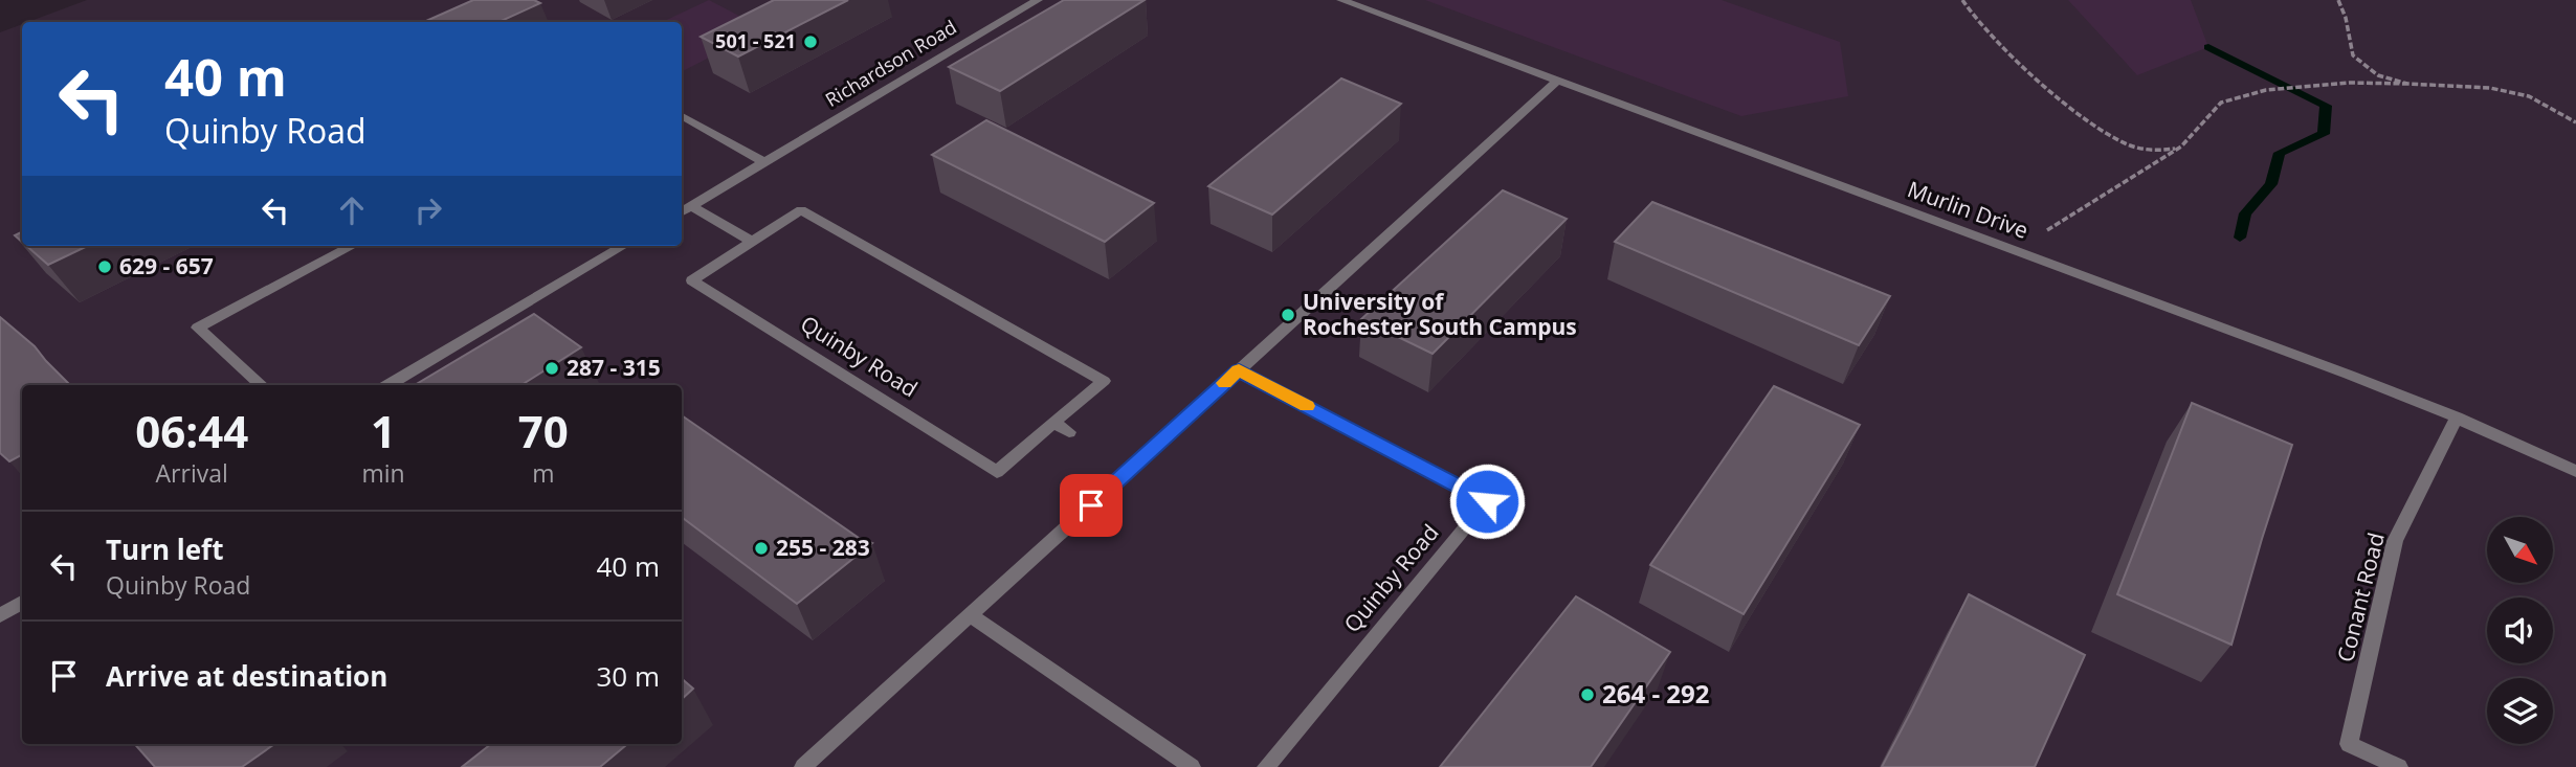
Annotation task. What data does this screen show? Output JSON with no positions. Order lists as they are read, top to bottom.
{
  "streets": {
    "street": [
      "Richardson Road",
      "Murlin Drive",
      "Quinby Road",
      "Conant Road"
    ]
  },
  "crossings": [
    ["Murlin Drive", "Conant Road"]
  ],
  "places": [
    "501 - 521",
    "629 - 657",
    "University of Rochester South Campus",
    "287 - 315",
    "255 - 283",
    "264 - 292"
  ],
  "north": "bottom right",
  "page": {
    "turn": ["40 m", "Quinby Road"],
    "eta": [
      "06:44",
      "Arrival",
      "1",
      "min",
      "70",
      "m"
    ],
    "list": [
      {
        "name": "Turn left",
        "note": "Quinby Road",
        "value": "40 m"
      },
      {
        "name": "Arrive at destination",
        "value": "30 m"
      }
    ]
  }
}
